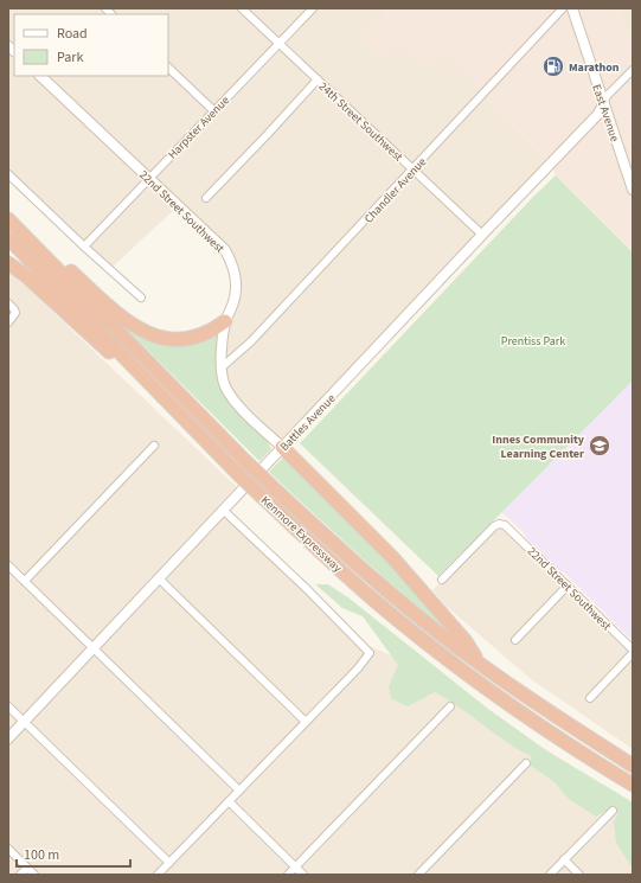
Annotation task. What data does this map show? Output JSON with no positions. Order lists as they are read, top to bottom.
{
  "streets": {
    "highway": ["Kenmore Expressway"],
    "street": [
      "East Avenue",
      "24th Street Southwest",
      "Harpster Avenue",
      "Chandler Avenue",
      "22nd Street Southwest",
      "Battles Avenue"
    ]
  },
  "crossings": [
    ["East Avenue", "Battles Avenue"],
    ["24th Street Southwest", "Harpster Avenue"],
    ["24th Street Southwest", "Chandler Avenue"],
    ["24th Street Southwest", "Battles Avenue"],
    ["Harpster Avenue", "22nd Street Southwest"],
    ["Chandler Avenue", "22nd Street Southwest"],
    ["22nd Street Southwest", "Battles Avenue"]
  ],
  "parks": ["Prentiss Park"],
  "places": {
    "fuel station": ["Marathon"],
    "school or university": ["Innes Community Learning Center"]
  },
  "legend": ["Road", "Park"],
  "scale_bar": "100 m"
}
